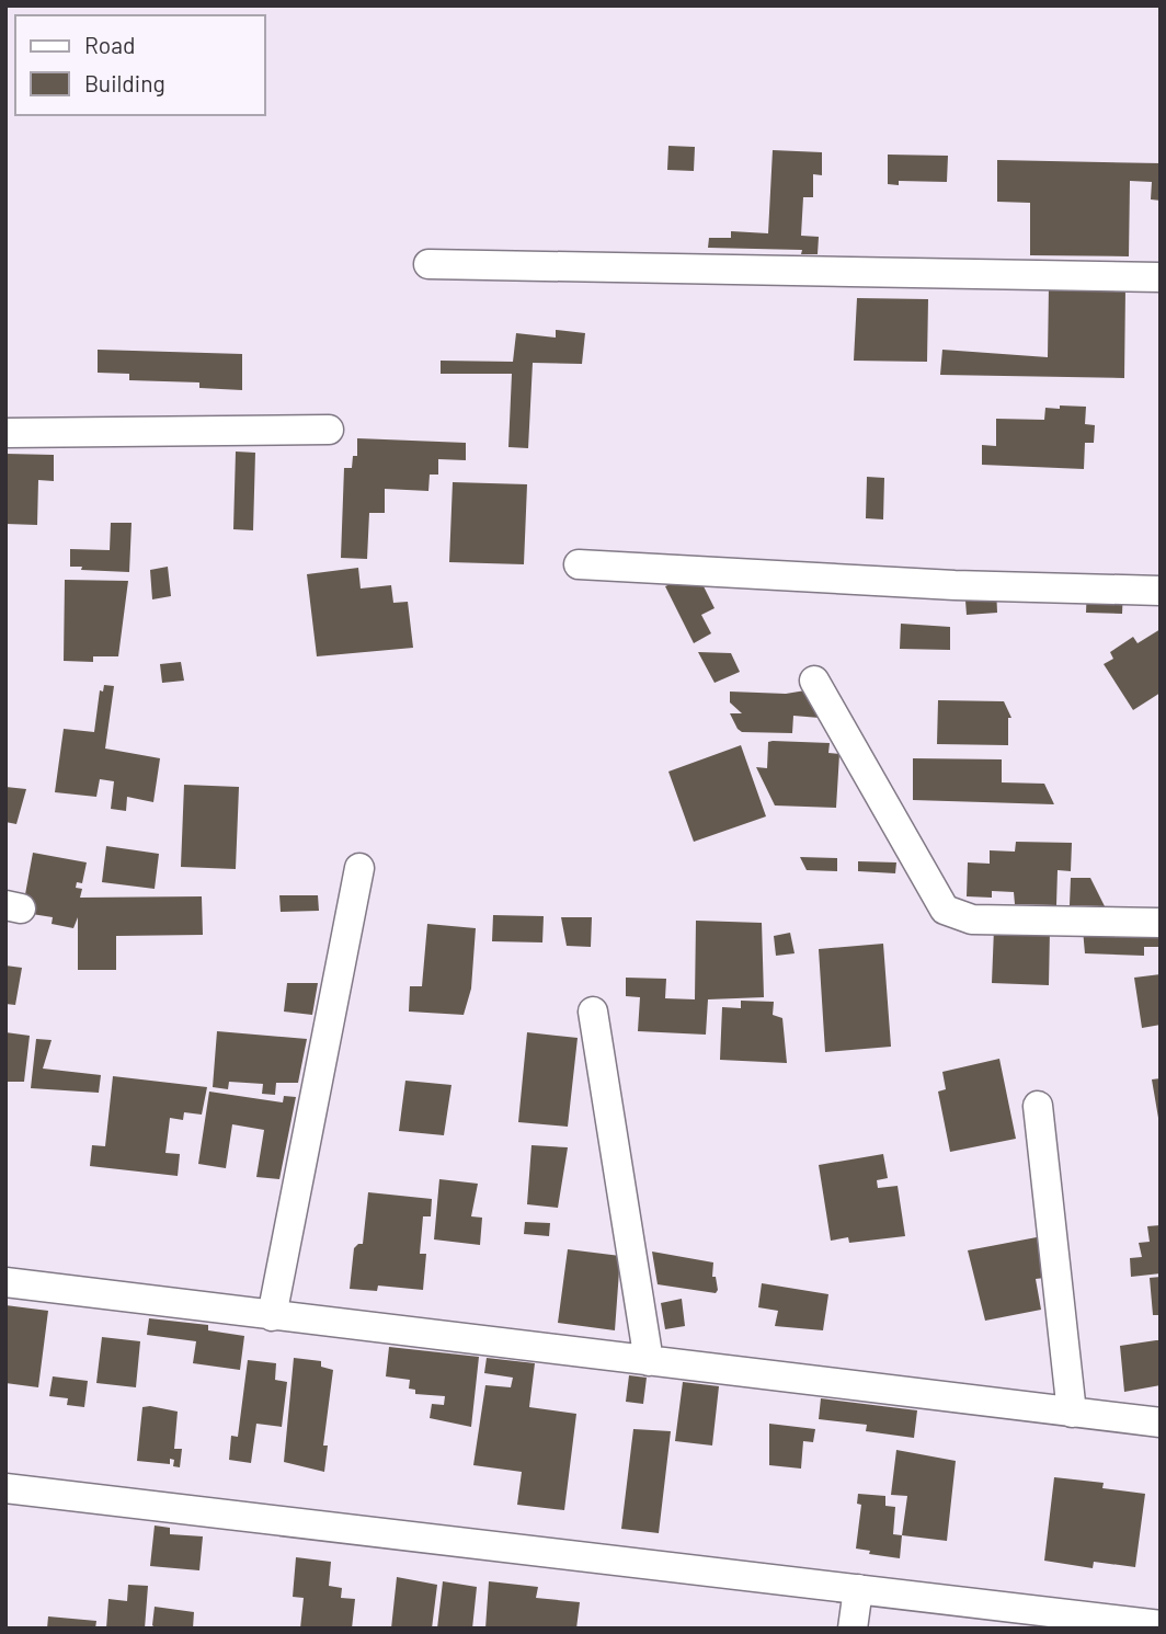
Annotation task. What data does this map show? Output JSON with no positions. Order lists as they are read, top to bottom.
{
  "legend": ["Road", "Building"]
}
